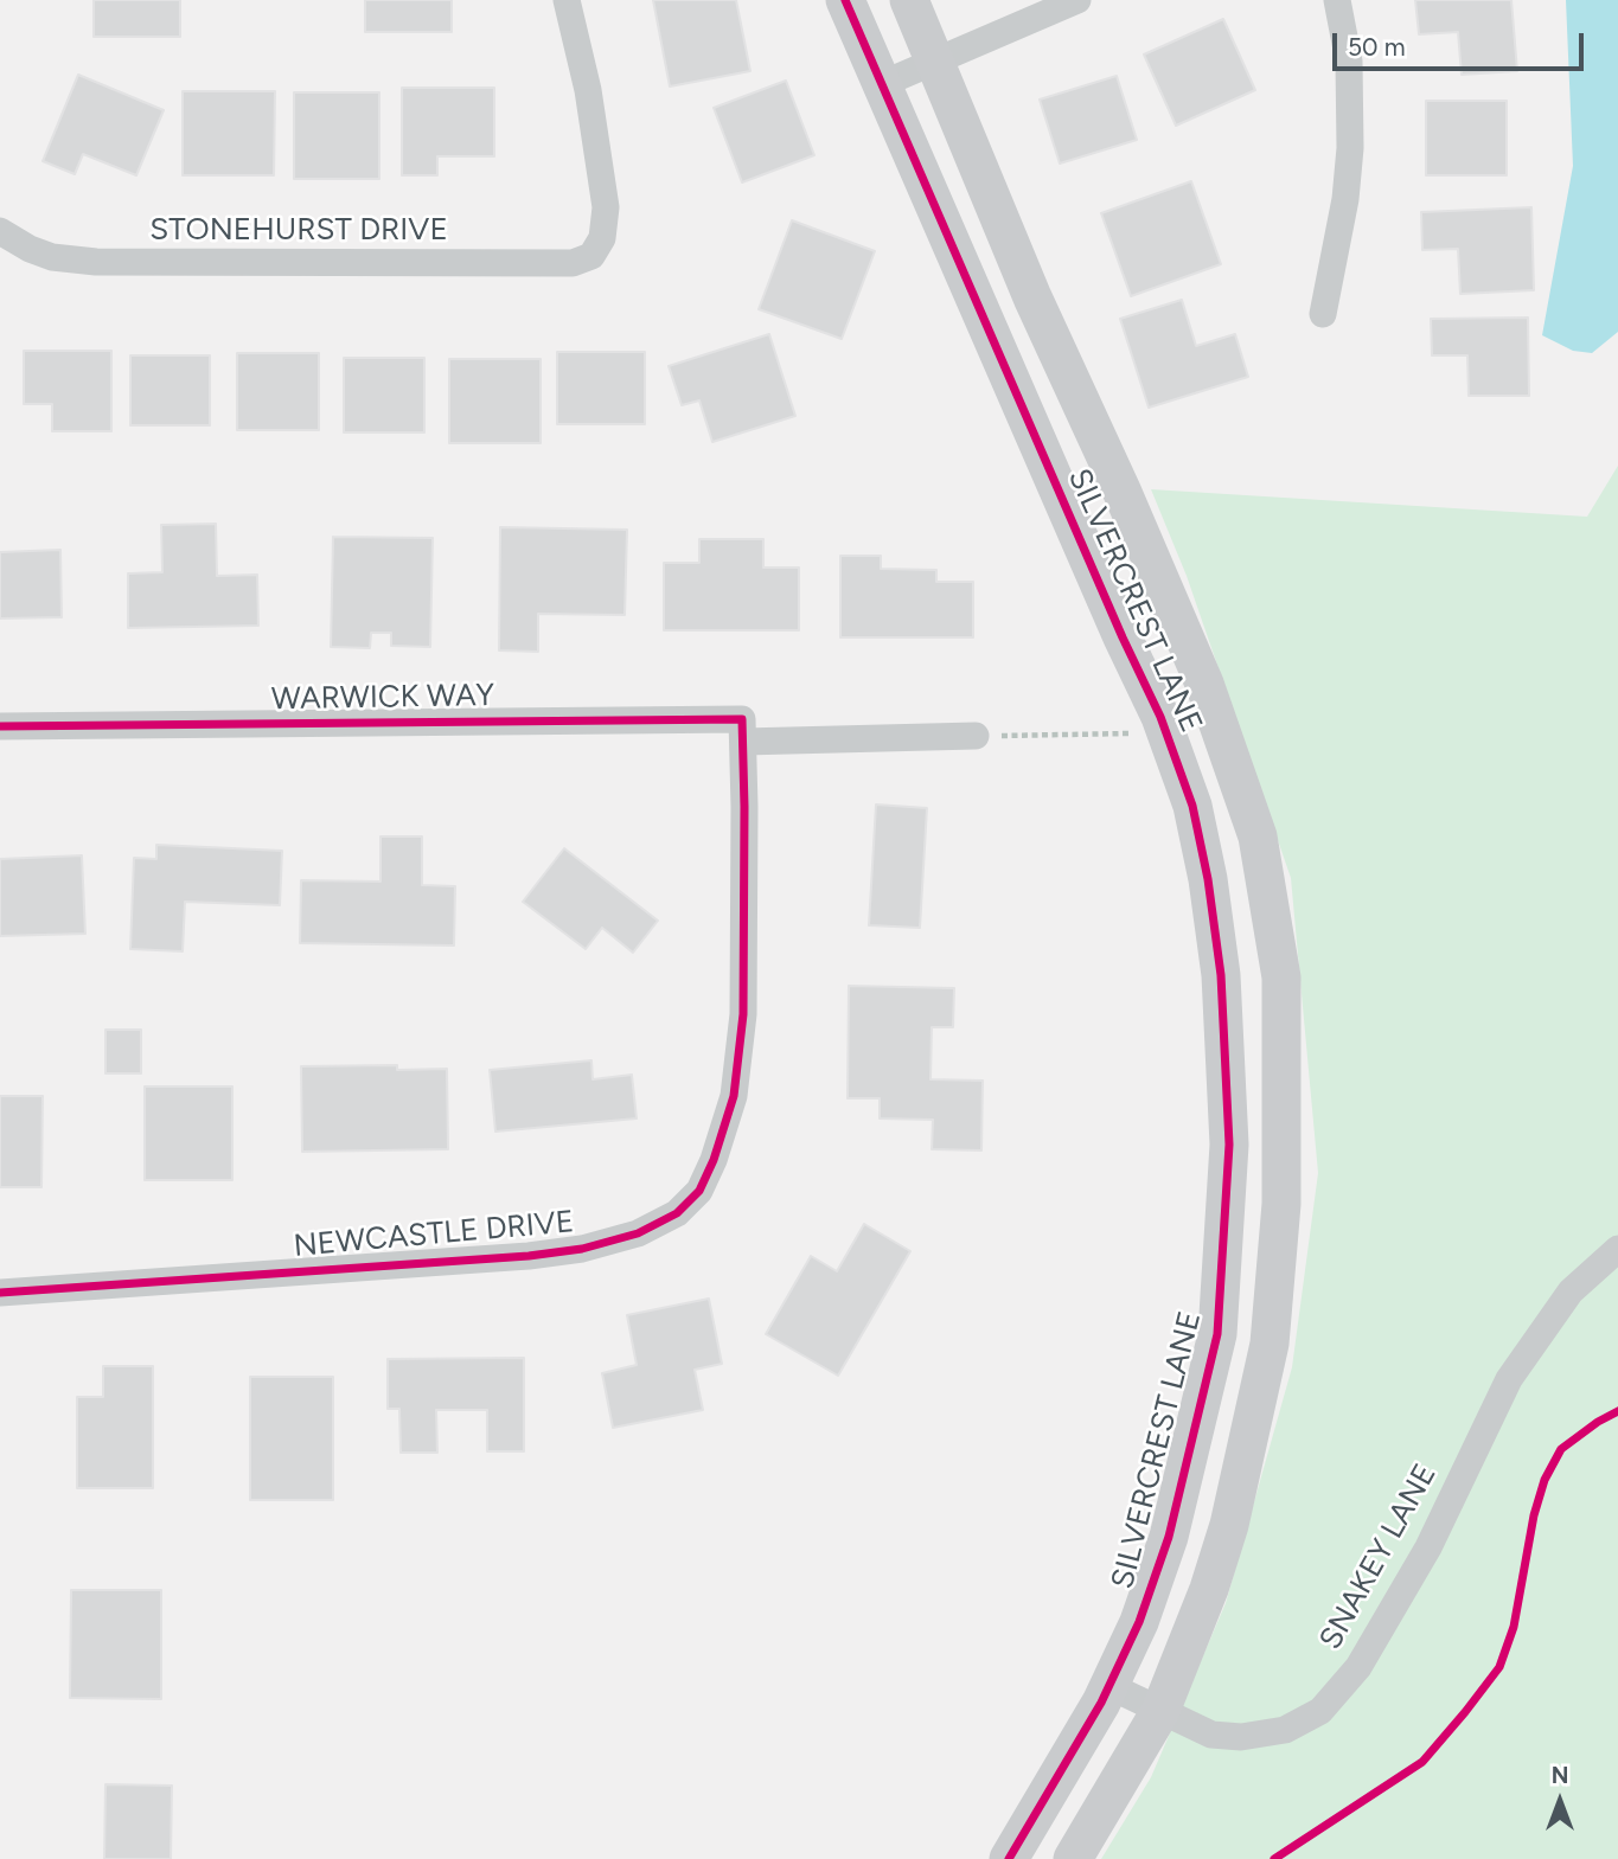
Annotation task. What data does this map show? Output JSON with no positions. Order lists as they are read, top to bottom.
{
  "streets": {
    "street": [
      "STONEHURST DRIVE",
      "SILVERCREST LANE",
      "WARWICK WAY",
      "NEWCASTLE DRIVE",
      "SNAKEY LANE"
    ]
  },
  "crossings": [
    ["SILVERCREST LANE", "SNAKEY LANE"],
    ["WARWICK WAY", "NEWCASTLE DRIVE"]
  ],
  "scale_bar": "50 m",
  "north": "top"
}
